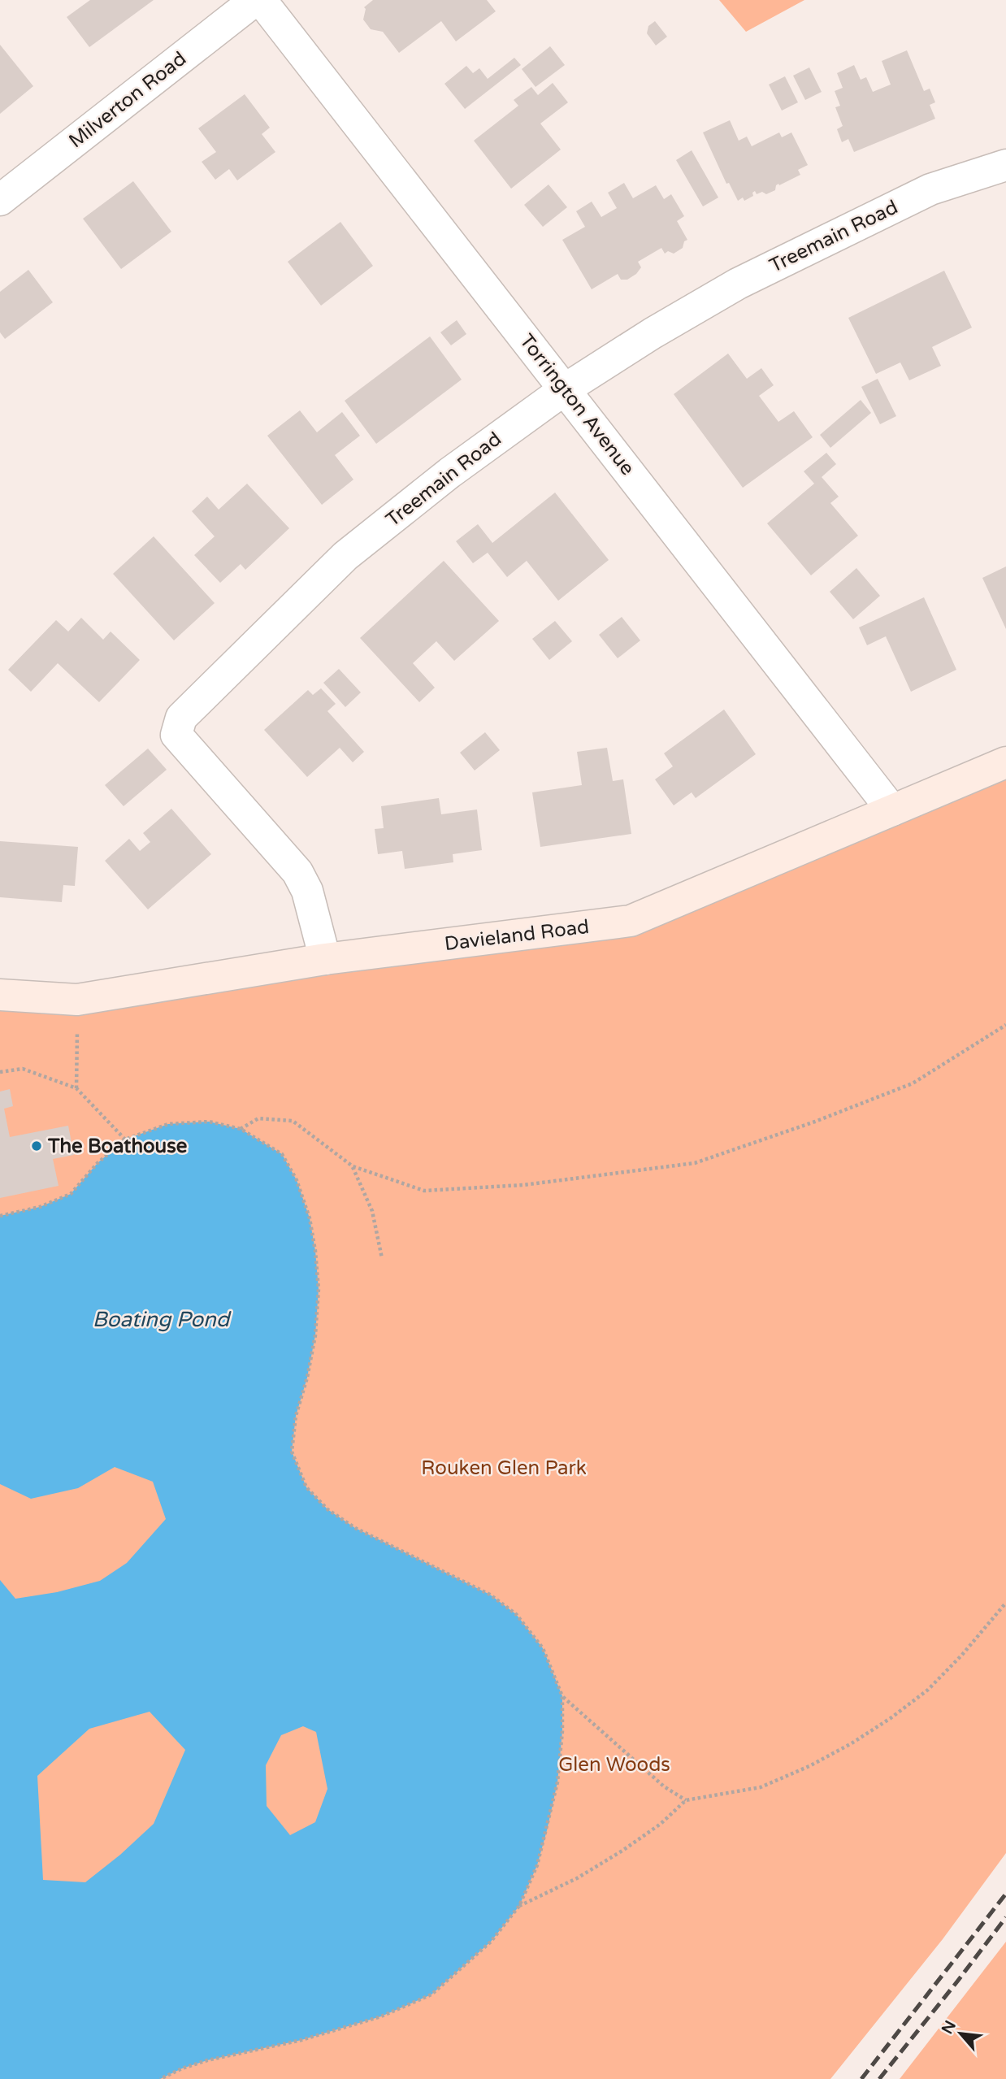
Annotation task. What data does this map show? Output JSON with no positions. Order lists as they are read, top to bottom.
{
  "streets": {
    "street": [
      "Milverton Road",
      "Treemain Road",
      "Torrington Avenue",
      "Davieland Road"
    ]
  },
  "crossings": [
    ["Treemain Road", "Torrington Avenue"],
    ["Treemain Road", "Davieland Road"],
    ["Torrington Avenue", "Davieland Road"]
  ],
  "water": ["Boating Pond"],
  "parks": ["Rouken Glen Park", "Glen Woods"],
  "places": ["The Boathouse"],
  "north": "top left"
}
